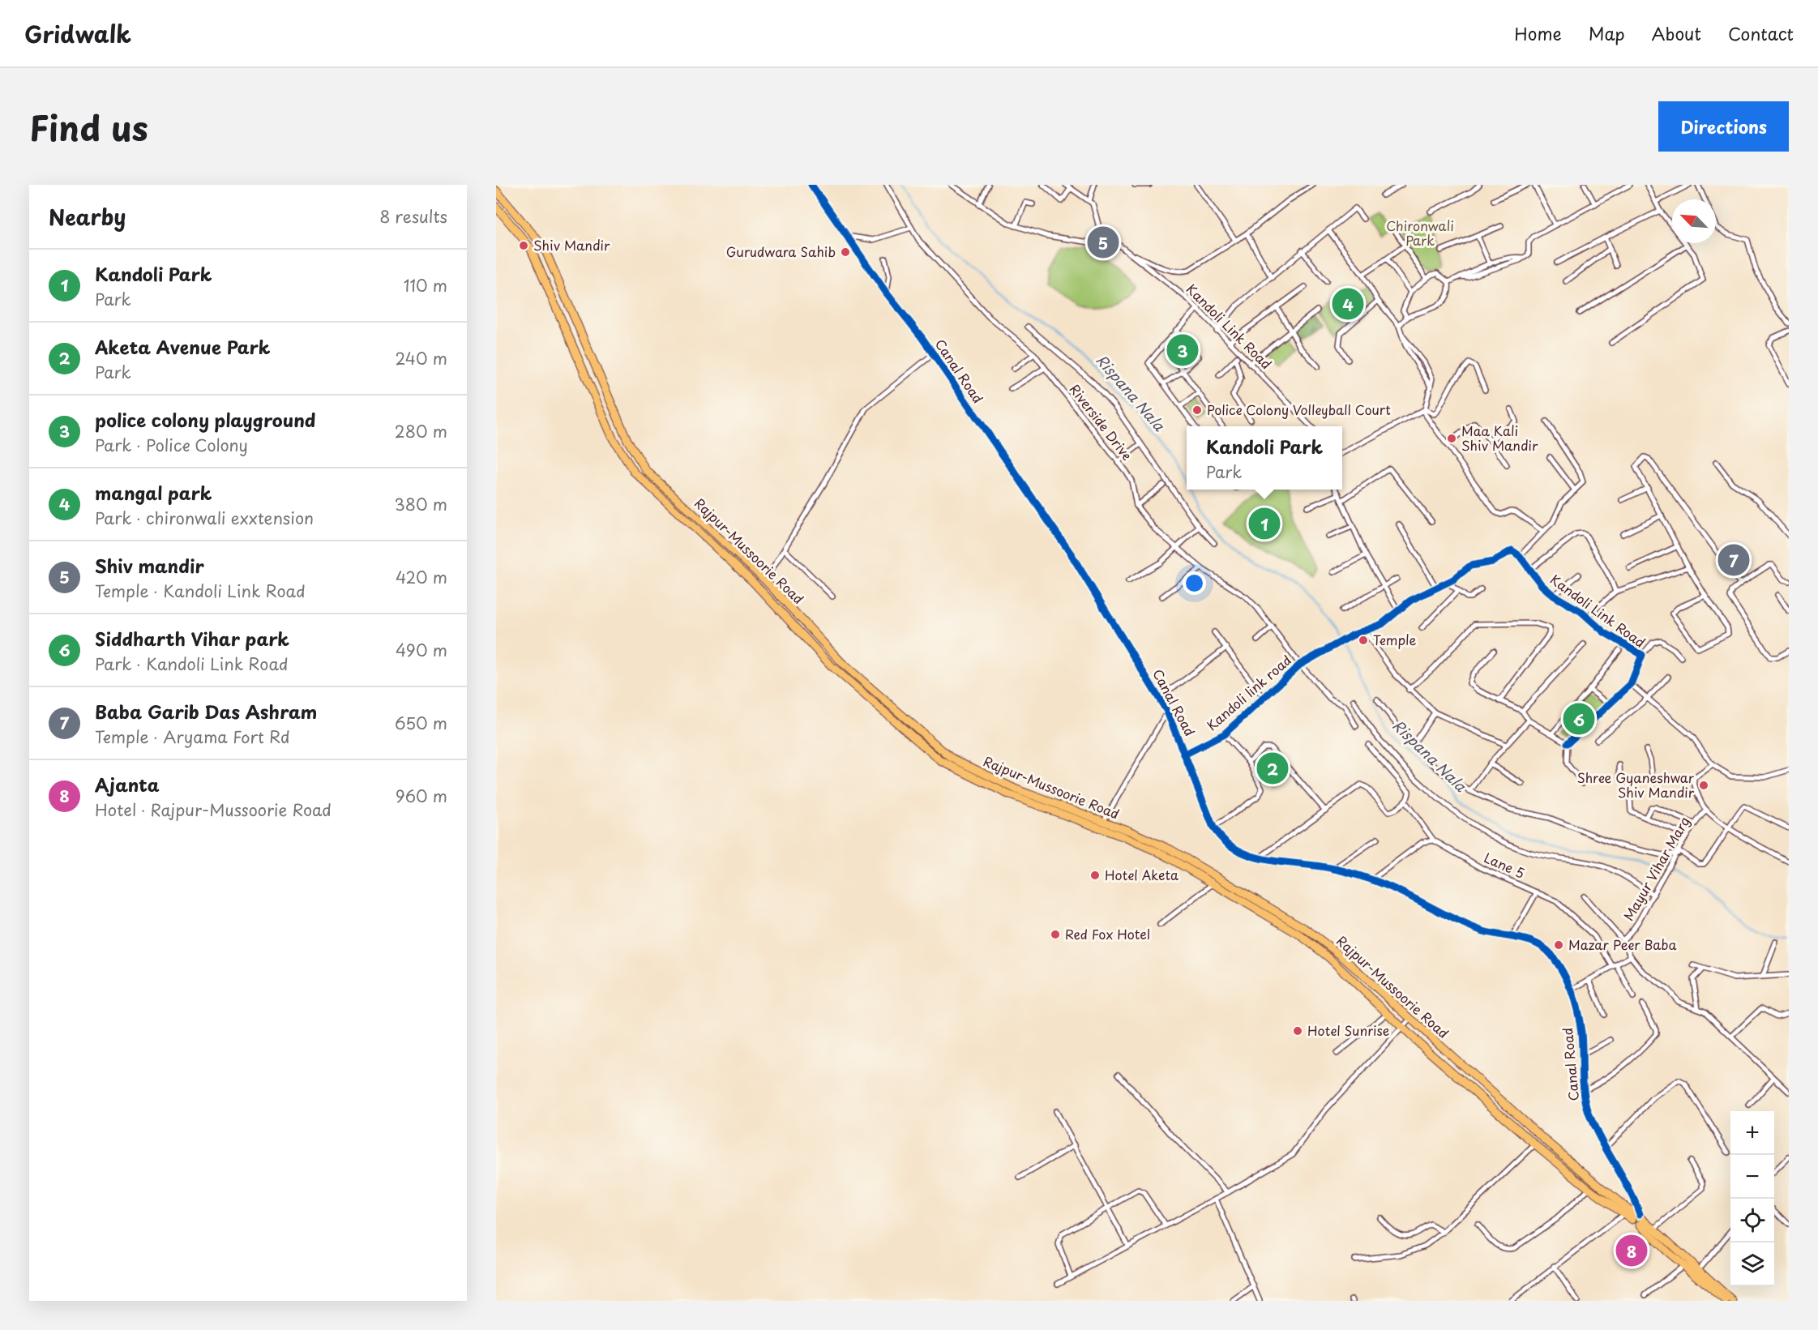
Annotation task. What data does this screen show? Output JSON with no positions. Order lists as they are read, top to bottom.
{
  "streets": {
    "main road": ["Rajpur-Mussoorie Road"],
    "street": [
      "Kandoli Link Road",
      "Canal Road",
      "Riverside Drive",
      "Kandoli link road",
      "Lane 5",
      "Mayur Vihar Marg"
    ]
  },
  "crossings": [
    ["Canal Road", "Rajpur-Mussoorie Road"],
    ["Canal Road", "Kandoli link road"],
    ["Riverside Drive", "Kandoli link road"]
  ],
  "water": ["Rispana Nala"],
  "parks": ["Chironwali Park"],
  "places": [
    "Shiv Mandir",
    "Gurudwara Sahib",
    "Police Colony Volleyball Court",
    "Maa Kali Shiv Mandir",
    "Temple",
    "Shree Gyaneshwar Shiv Mandir",
    "Hotel Aketa",
    "Red Fox Hotel",
    "Mazar Peer Baba",
    "Hotel Sunrise"
  ],
  "north": "top left",
  "page": {
    "header": "Gridwalk",
    "nav": [
      "Home",
      "Map",
      "About",
      "Contact"
    ],
    "title": "Find us",
    "buttons": "Directions",
    "heading": ["Nearby", "8 results"],
    "pins": [
      "5",
      "4",
      "3",
      "1",
      "7",
      "6",
      "2",
      "8"
    ],
    "list": [
      {
        "mark": "1",
        "name": "Kandoli Park",
        "note": "Park",
        "value": "110 m"
      },
      {
        "mark": "2",
        "name": "Aketa Avenue Park",
        "note": "Park",
        "value": "240 m"
      },
      {
        "mark": "3",
        "name": "police colony playground",
        "note": "Park · Police Colony",
        "value": "280 m"
      },
      {
        "mark": "4",
        "name": "mangal park",
        "note": "Park · chironwali exxtension",
        "value": "380 m"
      },
      {
        "mark": "5",
        "name": "Shiv mandir",
        "note": "Temple · Kandoli Link Road",
        "value": "420 m"
      },
      {
        "mark": "6",
        "name": "Siddharth Vihar park",
        "note": "Park · Kandoli Link Road",
        "value": "490 m"
      },
      {
        "mark": "7",
        "name": "Baba Garib Das Ashram",
        "note": "Temple · Aryama Fort Rd",
        "value": "650 m"
      },
      {
        "mark": "8",
        "name": "Ajanta",
        "note": "Hotel · Rajpur-Mussoorie Road",
        "value": "960 m"
      }
    ],
    "popup": ["Kandoli Park", "Park"],
    "map_buttons": ["+", "−"]
  }
}
